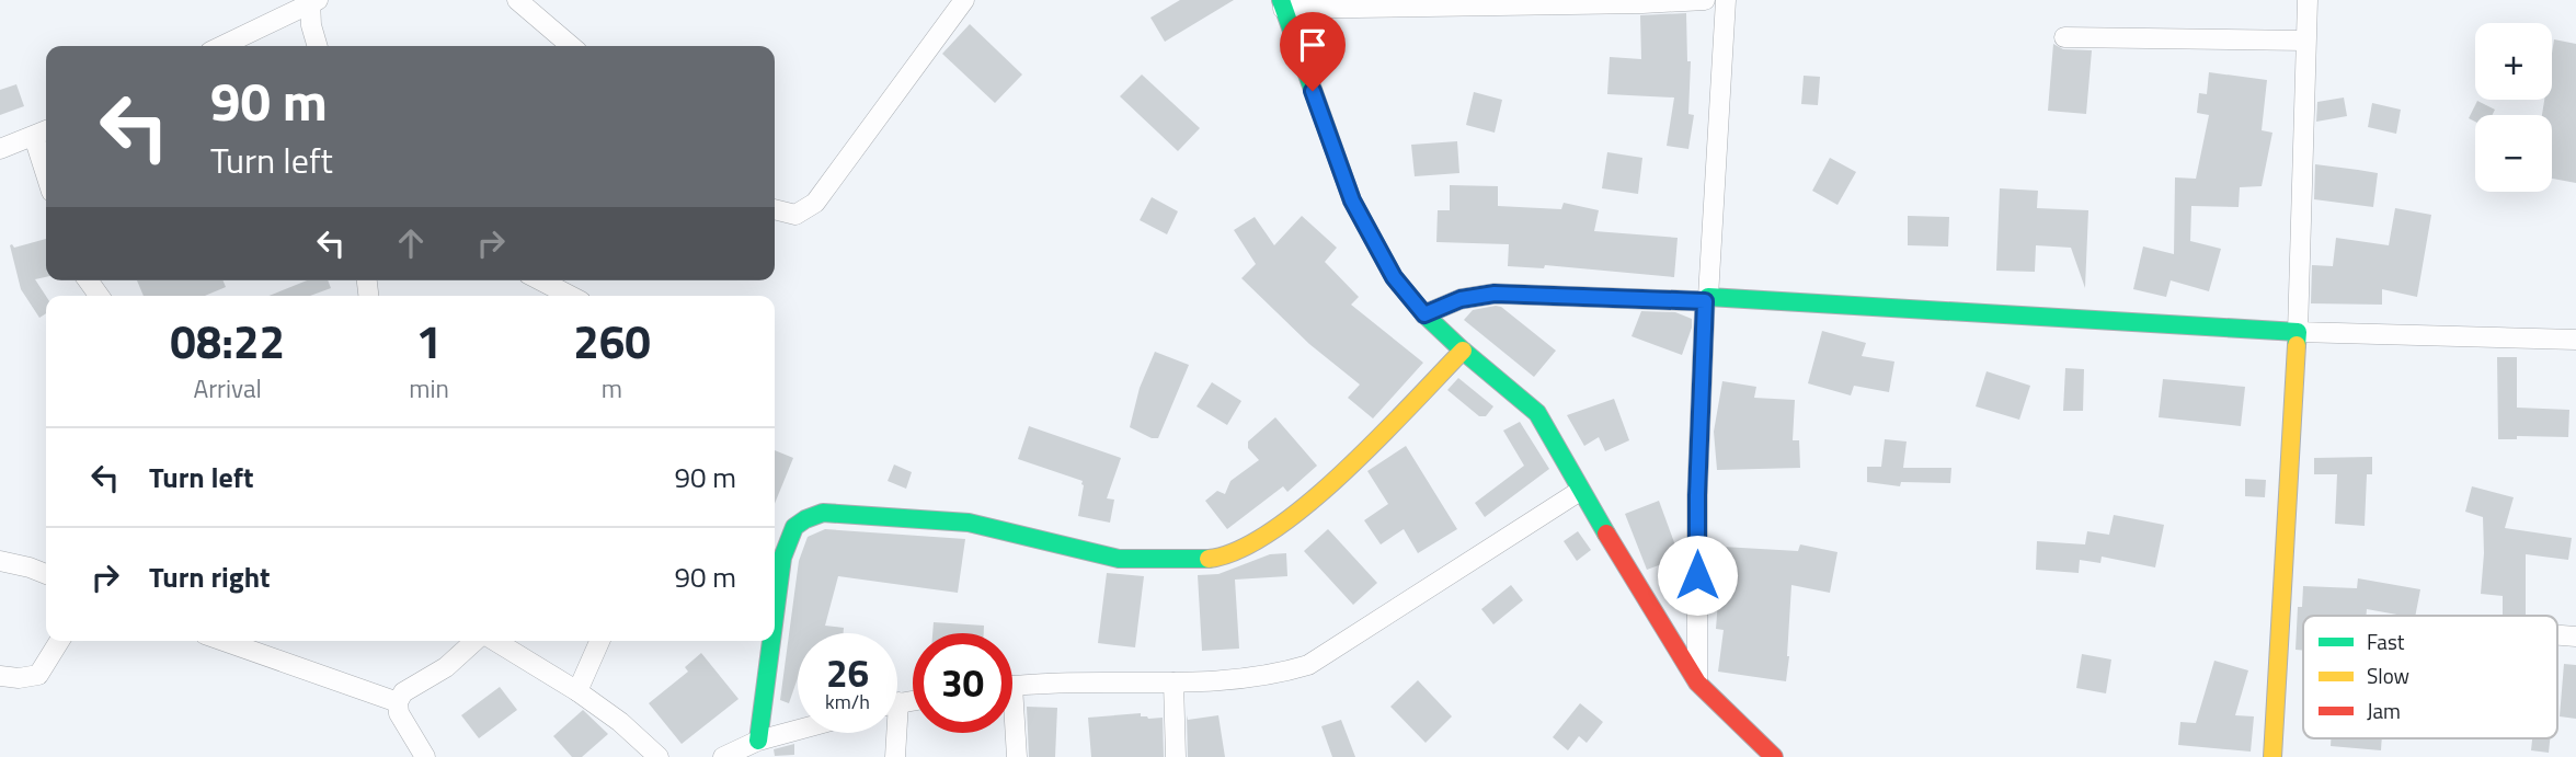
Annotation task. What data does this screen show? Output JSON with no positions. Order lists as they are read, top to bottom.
{
  "legend": ["Fast", "Slow", "Jam"],
  "page": {
    "map_buttons": ["+", "−"],
    "turn": ["90 m", "Turn left"],
    "eta": [
      "08:22",
      "Arrival",
      "1",
      "min",
      "260",
      "m"
    ],
    "list": [
      {
        "name": "Turn left",
        "value": "90 m"
      },
      {
        "name": "Turn right",
        "value": "90 m"
      }
    ],
    "speed": "26 km/h",
    "limit": "30"
  }
}
